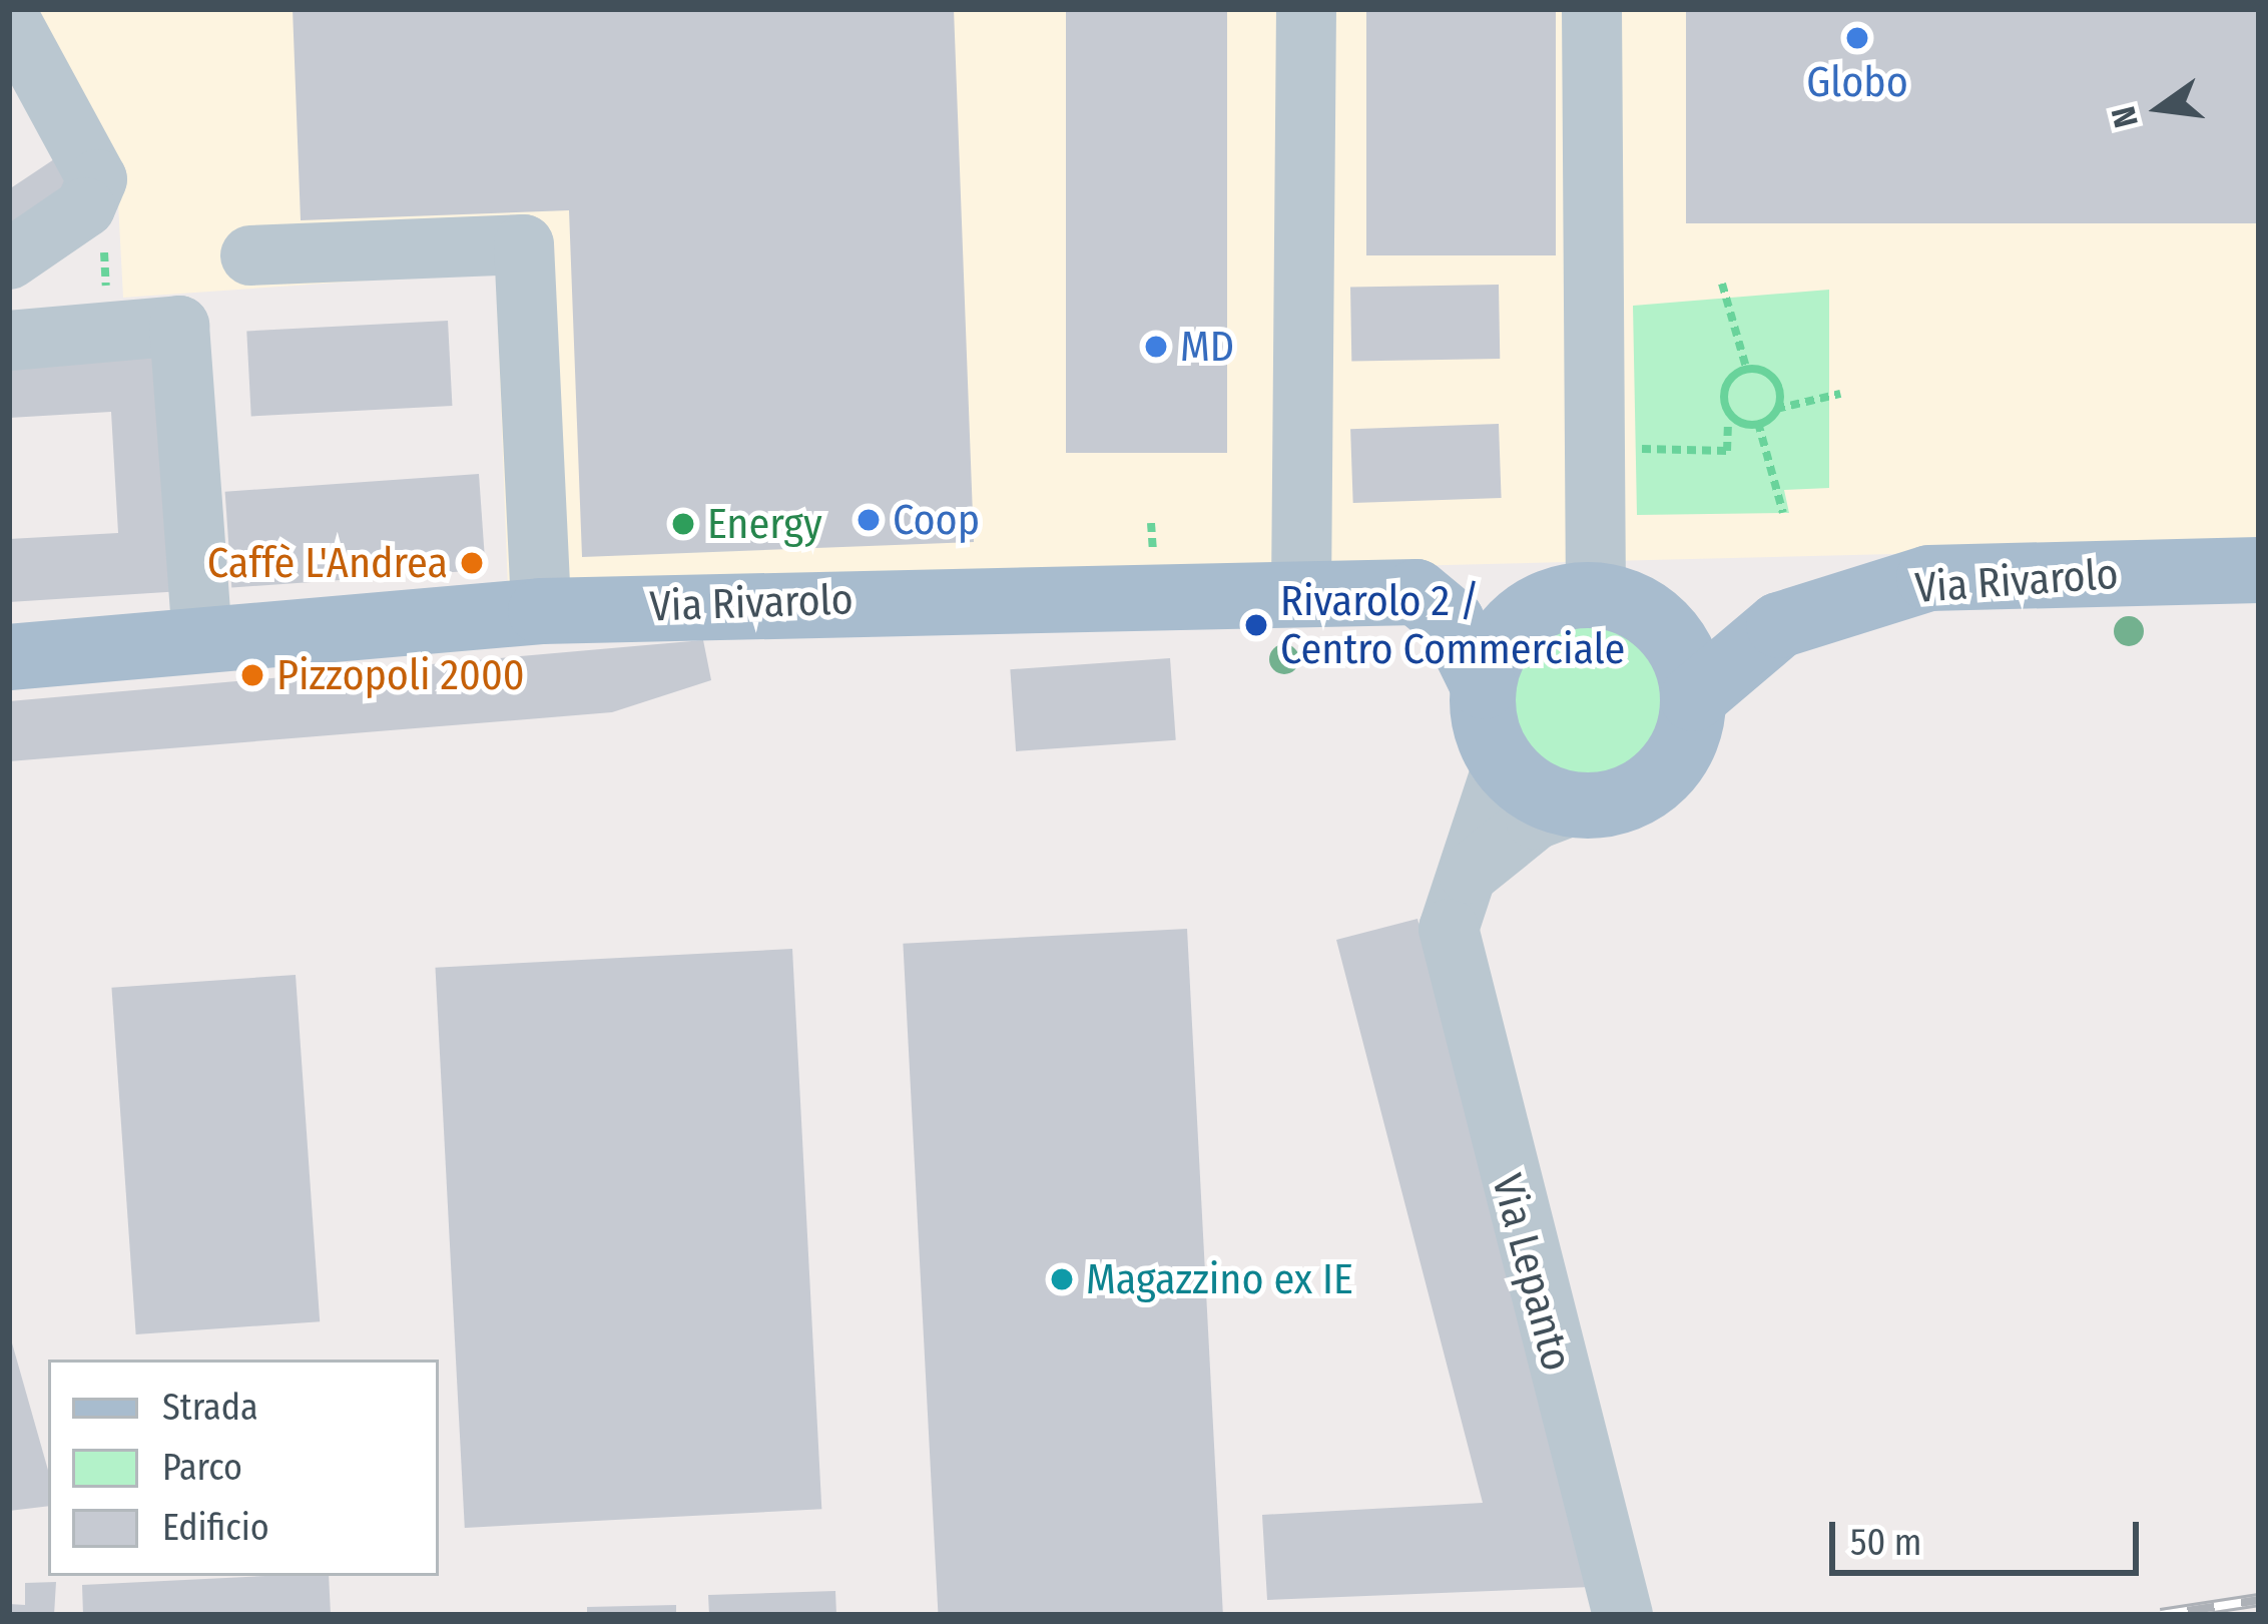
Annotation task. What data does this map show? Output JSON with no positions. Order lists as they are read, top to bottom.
{
  "streets": {
    "main road": ["Via Rivarolo"],
    "street": ["Via Lepanto"]
  },
  "places": [
    "Globo",
    "MD",
    "Coop",
    "Energy",
    "Caffè L'Andrea",
    "Rivarolo 2 / Centro Commerciale",
    "Pizzopoli 2000",
    "Magazzino ex IE"
  ],
  "legend": ["Strada", "Parco", "Edificio"],
  "scale_bar": "50 m",
  "north": "left"
}
